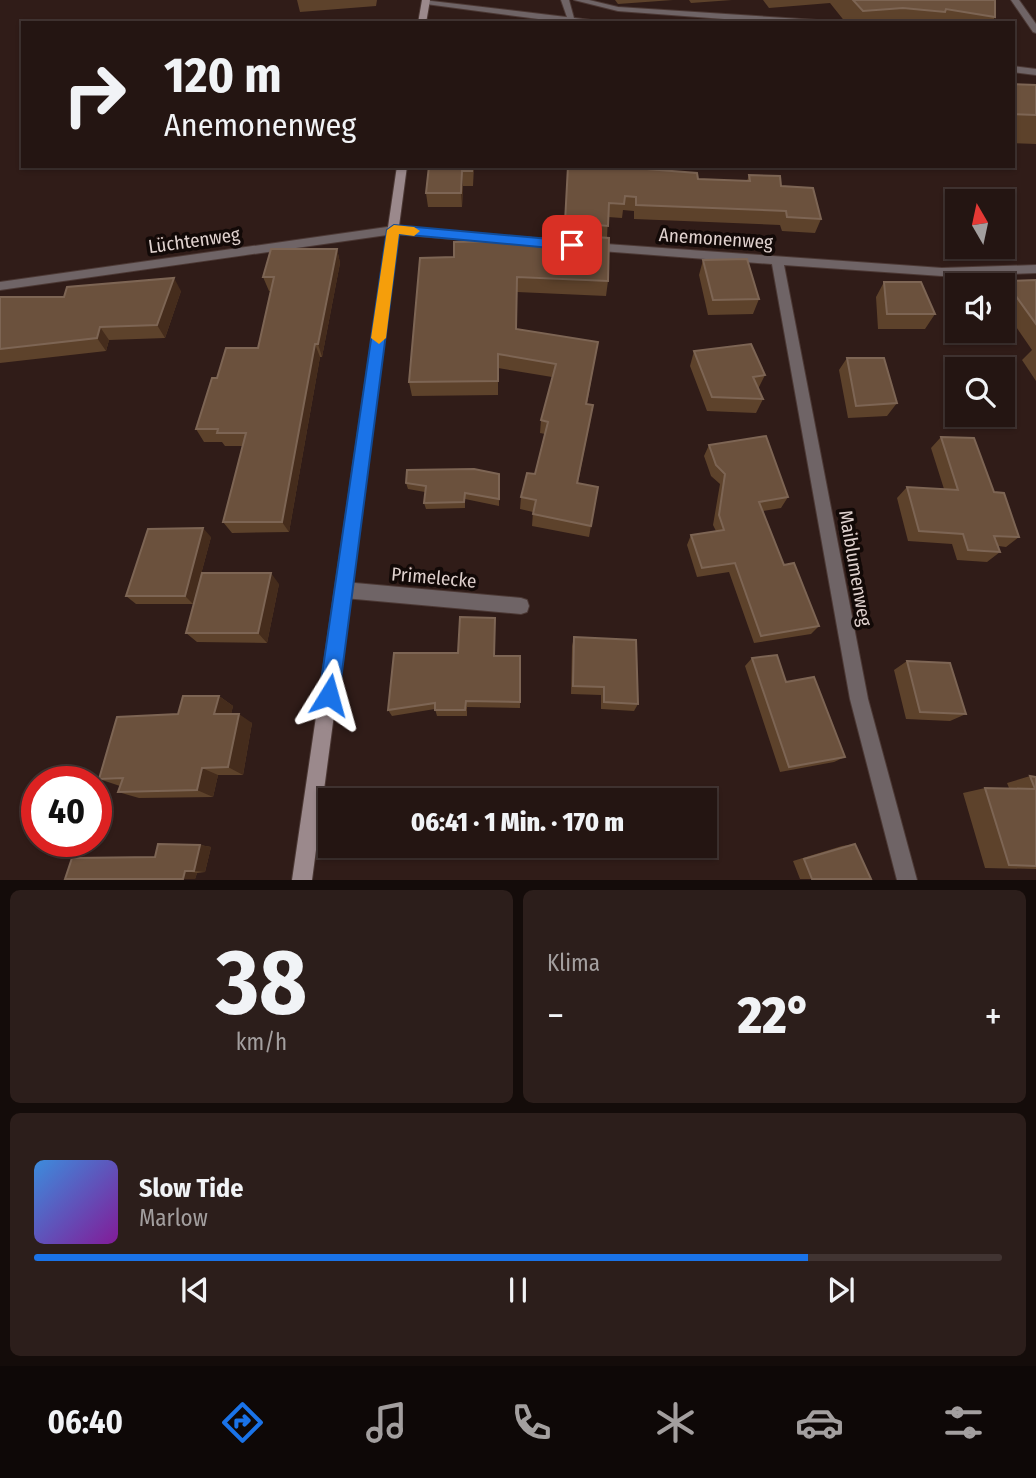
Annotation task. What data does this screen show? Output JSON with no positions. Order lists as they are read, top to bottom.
{
  "streets": {
    "street": [
      "Anemonenweg",
      "Lüchtenweg",
      "Maiblumenweg",
      "Primelecke"
    ]
  },
  "crossings": [
    ["Anemonenweg", "Maiblumenweg"]
  ],
  "north": "top",
  "page": {
    "turn": ["120 m", "Anemonenweg"],
    "limit": "40",
    "trip": "06:41 · 1 Min. · 170 m",
    "tile": [
      ["38", "km/h"],
      "Klima"
    ],
    "heat": ["−", "22°", "+"],
    "song": ["Slow Tide", "Marlow"],
    "tabs": "06:40"
  }
}
